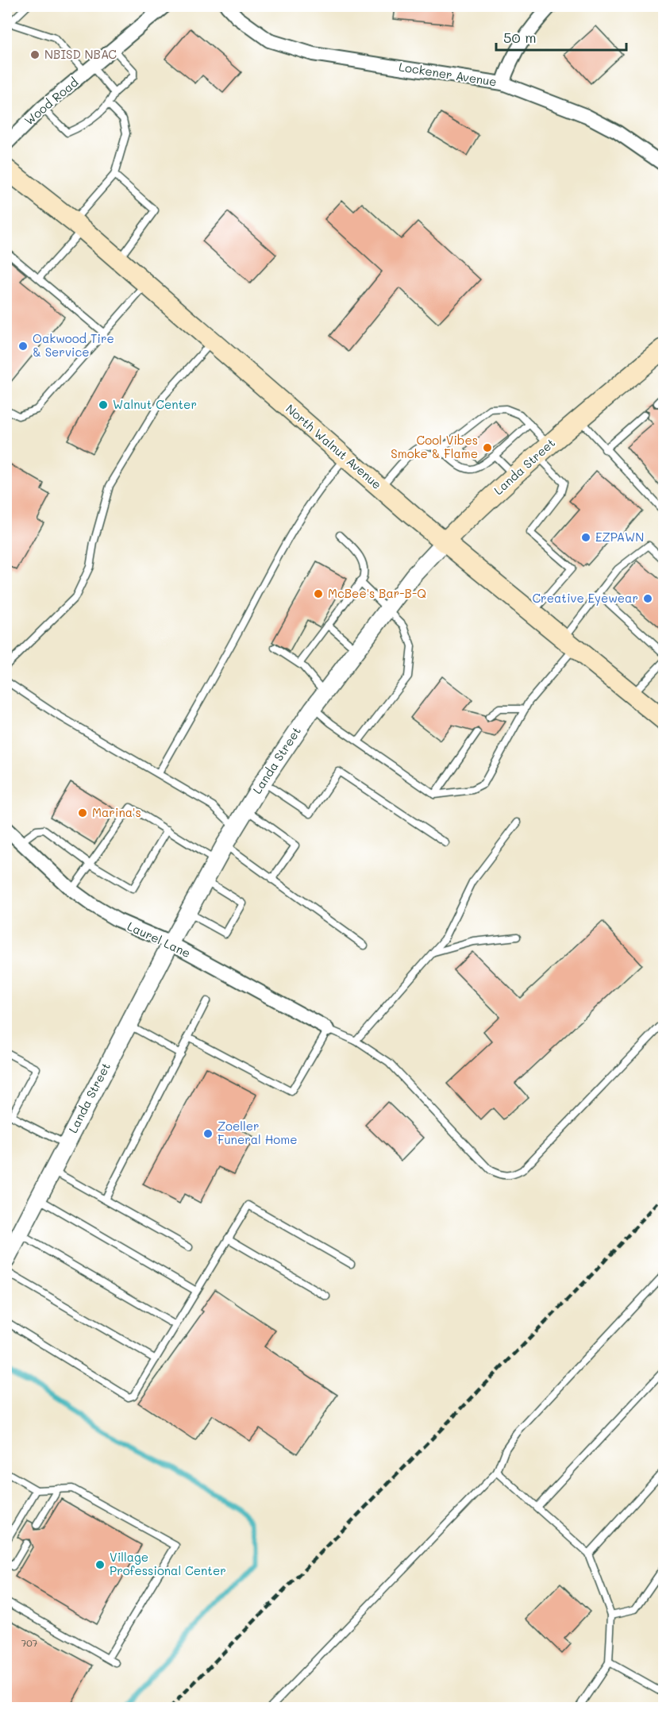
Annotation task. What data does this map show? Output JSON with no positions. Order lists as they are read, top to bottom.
{
  "streets": {
    "main road": ["North Walnut Avenue", "Landa Street"],
    "street": ["Lockener Avenue", "Wood Road", "Laurel Lane"]
  },
  "crossings": [
    ["North Walnut Avenue", "Landa Street"],
    ["Landa Street", "Laurel Lane"]
  ],
  "places": [
    "NBISD NBAC",
    "Oakwood Tire & Service",
    "Walnut Center",
    "Cool Vibes Smoke & Flame",
    "EZPAWN",
    "McBee's Bar-B-Q",
    "Creative Eyewear",
    "Marina's",
    "Zoeller Funeral Home",
    "Village Professional Center"
  ],
  "house_numbers": ["707"],
  "scale_bar": "50 m"
}
